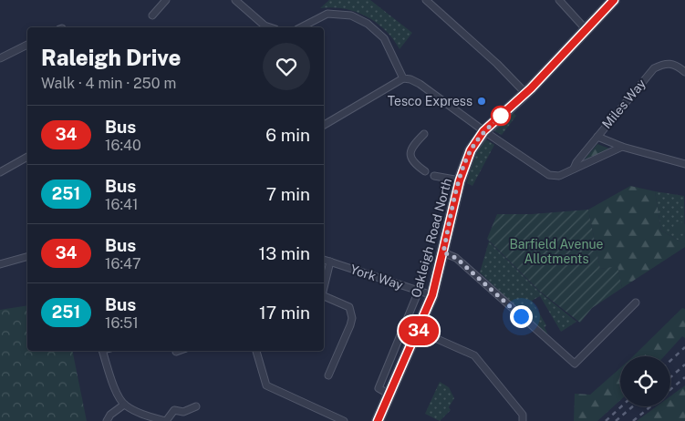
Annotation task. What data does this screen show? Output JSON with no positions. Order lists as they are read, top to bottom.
{
  "streets": {
    "main road": ["Oakleigh Road North"],
    "street": ["Miles Way", "York Way"]
  },
  "crossings": [
    ["Oakleigh Road North", "York Way"]
  ],
  "parks": ["Barfield Avenue Allotments"],
  "places": ["Tesco Express"],
  "lines": ["bus line 34"],
  "page": {
    "on_map": "34",
    "heading": ["Raleigh Drive", "Walk · 4 min · 250 m"],
    "list": [
      {
        "mark": "34",
        "name": "Bus",
        "note": "16:40",
        "value": "6 min"
      },
      {
        "mark": "251",
        "name": "Bus",
        "note": "16:41",
        "value": "7 min"
      },
      {
        "mark": "34",
        "name": "Bus",
        "note": "16:47",
        "value": "13 min"
      },
      {
        "mark": "251",
        "name": "Bus",
        "note": "16:51",
        "value": "17 min"
      }
    ]
  }
}
